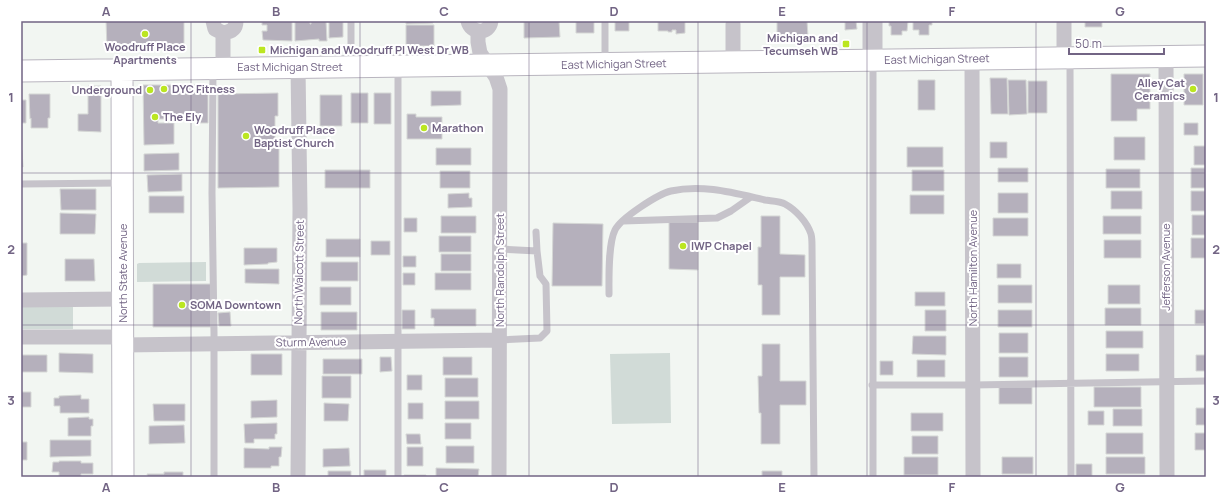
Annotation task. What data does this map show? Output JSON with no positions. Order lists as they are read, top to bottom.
{
  "streets": {
    "main road": ["East Michigan Street", "North State Avenue"],
    "street": [
      "Jefferson Avenue",
      "North Hamilton Avenue",
      "North Randolph Street",
      "North Walcott Street",
      "Sturm Avenue"
    ]
  },
  "crossings": [
    ["East Michigan Street", "Jefferson Avenue"],
    ["East Michigan Street", "North Hamilton Avenue"],
    ["East Michigan Street", "North Randolph Street"],
    ["East Michigan Street", "North Walcott Street"],
    ["East Michigan Street", "North State Avenue"],
    ["North Randolph Street", "Sturm Avenue"],
    ["North Walcott Street", "Sturm Avenue"],
    ["North State Avenue", "Sturm Avenue"]
  ],
  "places": {
    "other": [
      "Woodruff Place Apartments",
      "DYC Fitness",
      "Alley Cat Ceramics",
      "Underground",
      "The Ely",
      "Marathon",
      "Woodruff Place Baptist Church",
      "IWP Chapel",
      "SOMA Downtown"
    ],
    "transit": ["Michigan and Tecumseh WB", "Michigan and Woodruff Pl West Dr WB"]
  },
  "scale_bar": "50 m",
  "grid": {
    "columns": [
      "A",
      "B",
      "C",
      "D",
      "E",
      "F",
      "G"
    ],
    "rows": ["1", "2", "3"]
  }
}
